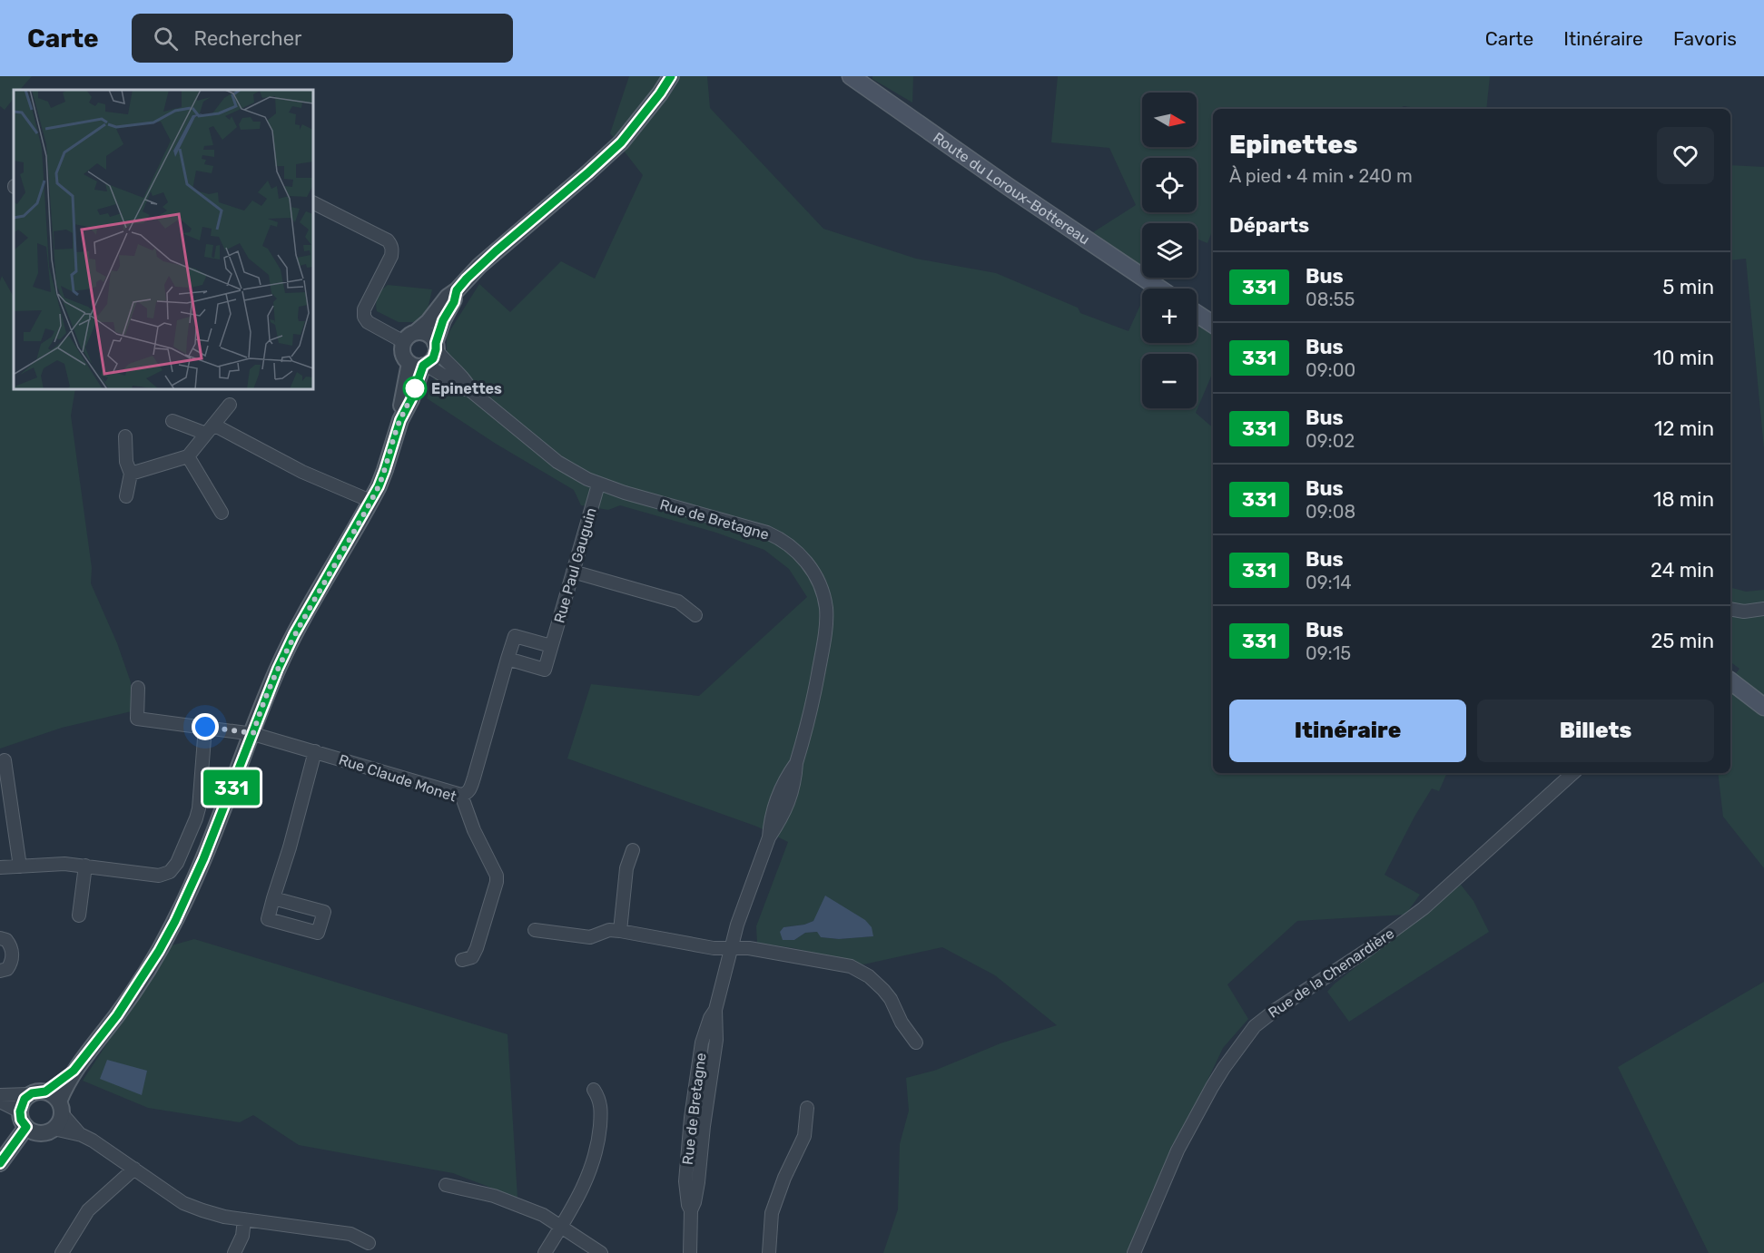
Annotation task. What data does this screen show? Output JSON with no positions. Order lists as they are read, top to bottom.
{
  "streets": {
    "main road": ["Route du Loroux-Bottereau"],
    "street": [
      "Rue de Bretagne",
      "Rue Paul Gauguin",
      "Rue Claude Monet",
      "Rue de la Chenardière"
    ]
  },
  "crossings": [
    ["Rue de Bretagne", "Rue Paul Gauguin"]
  ],
  "places": ["Epinettes"],
  "lines": ["bus line 331"],
  "north": "right",
  "page": {
    "header": "Carte",
    "search": "Rechercher",
    "nav": ["Carte", "Itinéraire", "Favoris"],
    "on_map": "331",
    "map_buttons": ["+", "−"],
    "heading": [
      ["Epinettes", "À pied · 4 min · 240 m"],
      "Départs"
    ],
    "list": [
      {
        "mark": "331",
        "name": "Bus",
        "note": "08:55",
        "value": "5 min"
      },
      {
        "mark": "331",
        "name": "Bus",
        "note": "09:00",
        "value": "10 min"
      },
      {
        "mark": "331",
        "name": "Bus",
        "note": "09:02",
        "value": "12 min"
      },
      {
        "mark": "331",
        "name": "Bus",
        "note": "09:08",
        "value": "18 min"
      },
      {
        "mark": "331",
        "name": "Bus",
        "note": "09:14",
        "value": "24 min"
      },
      {
        "mark": "331",
        "name": "Bus",
        "note": "09:15",
        "value": "25 min"
      }
    ],
    "buttons": ["Itinéraire", "Billets"]
  }
}
